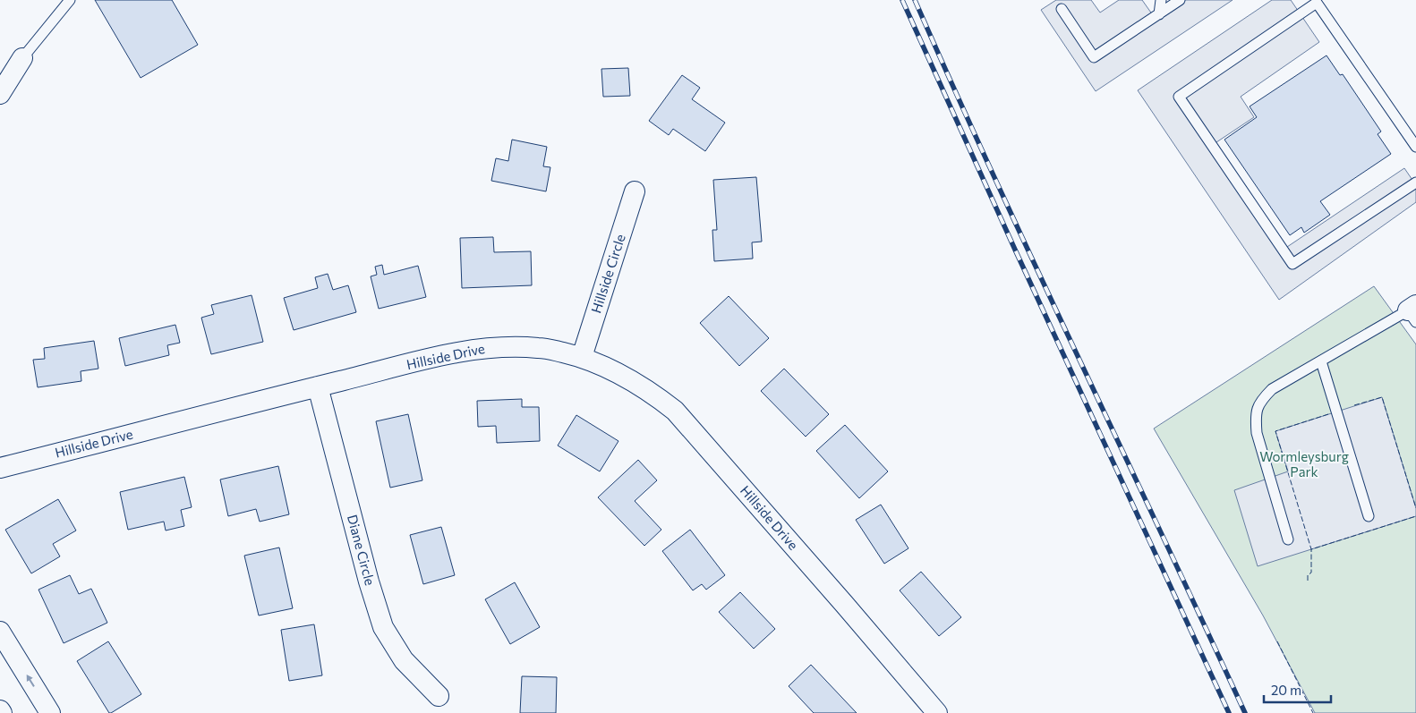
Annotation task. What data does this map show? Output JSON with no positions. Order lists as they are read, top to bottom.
{
  "streets": {
    "street": ["Hillside Circle", "Hillside Drive", "Diane Circle"]
  },
  "crossings": [
    ["Hillside Circle", "Hillside Drive"],
    ["Hillside Drive", "Diane Circle"]
  ],
  "parks": ["Wormleysburg Park"],
  "scale_bar": "20 m"
}
